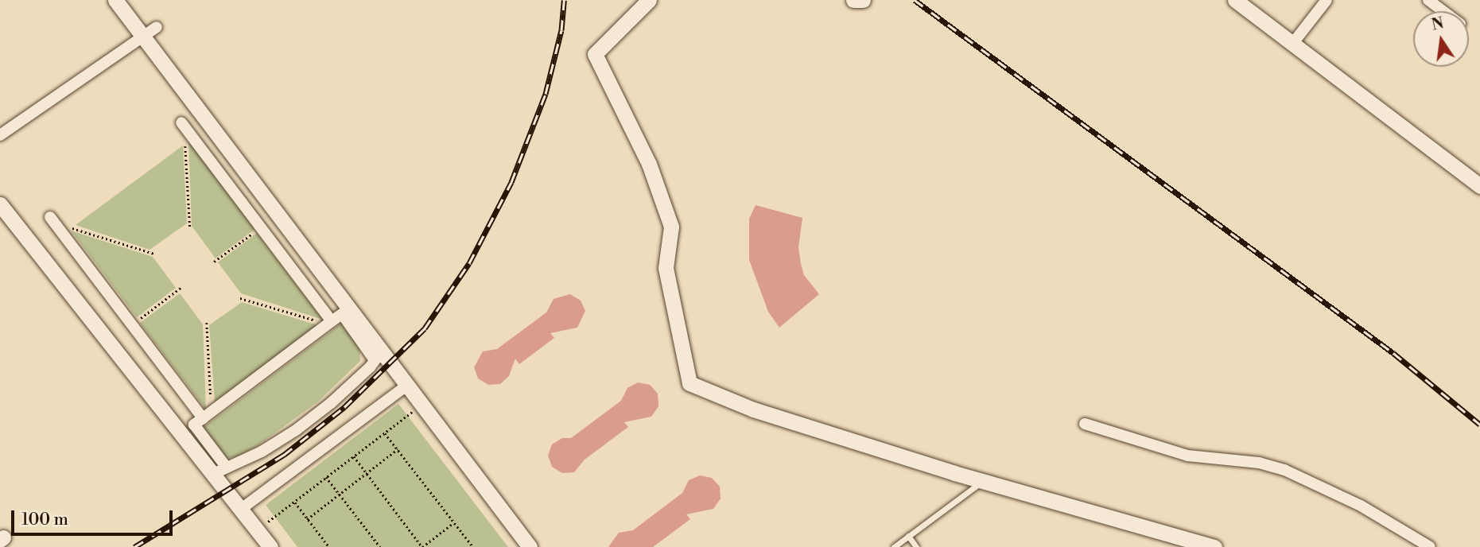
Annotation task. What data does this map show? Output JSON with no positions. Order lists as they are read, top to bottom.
{
  "scale_bar": "100 m",
  "north": "top"
}
